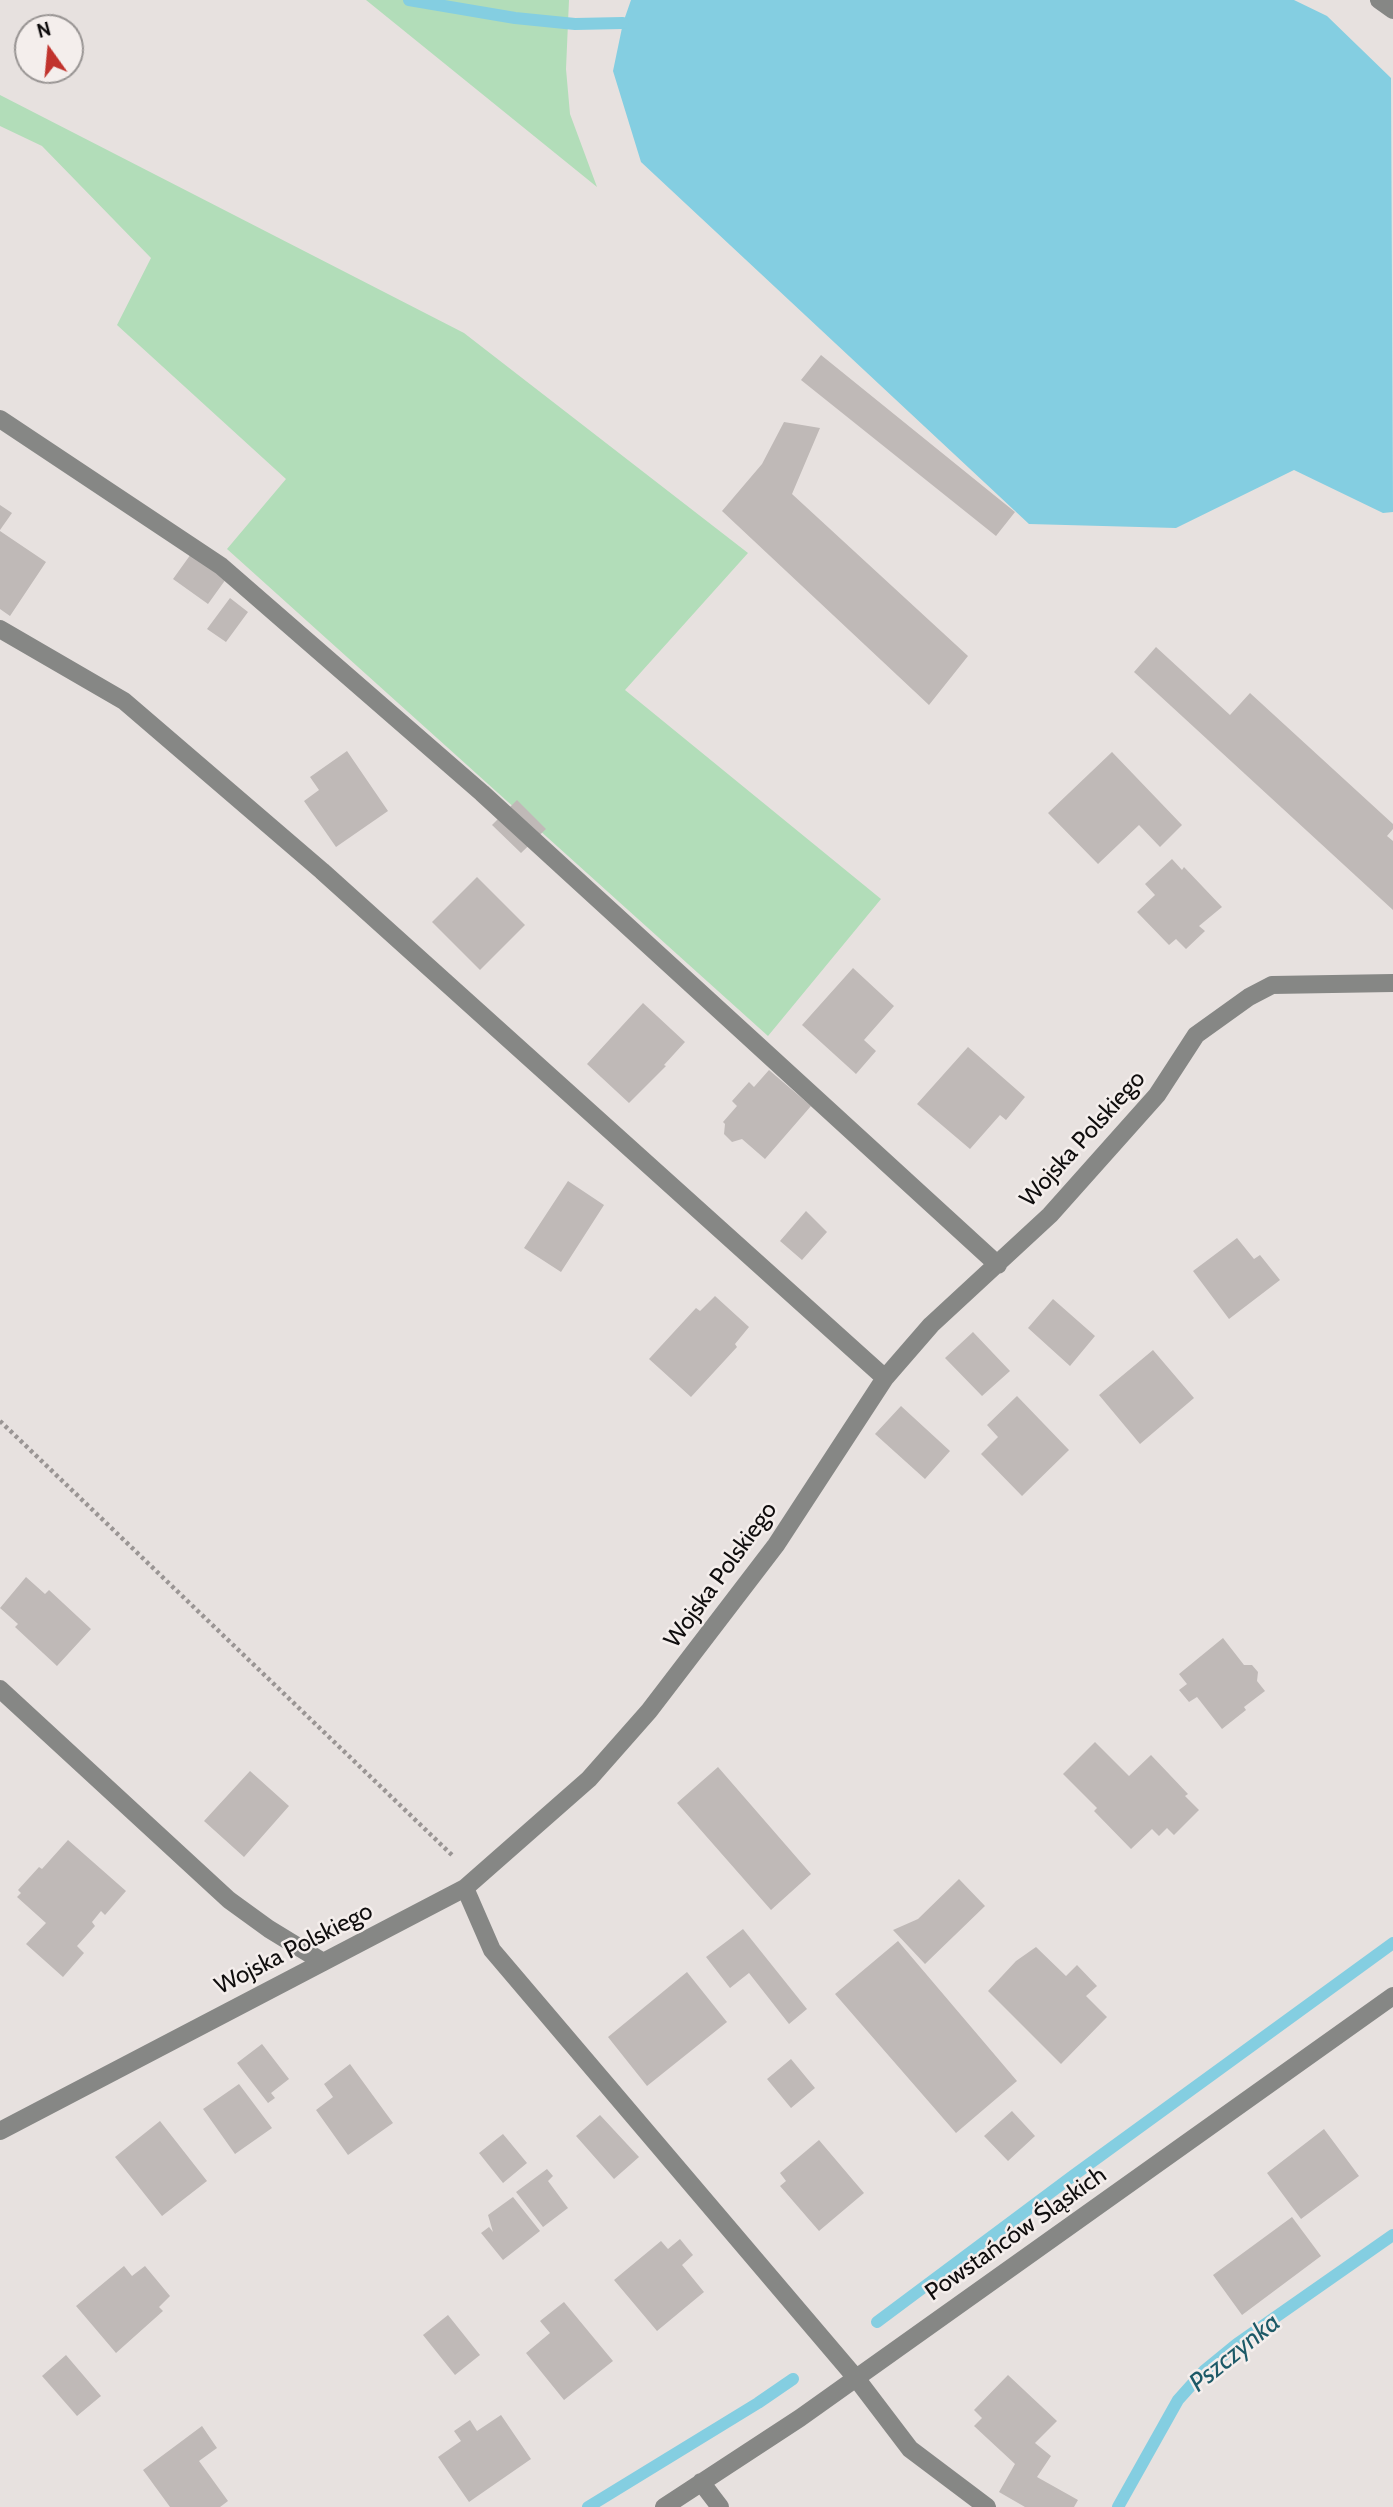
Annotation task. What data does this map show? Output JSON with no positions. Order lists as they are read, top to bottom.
{
  "streets": {
    "street": ["Wojska Polskiego", "Powstańców Śląskich"]
  },
  "water": ["Pszczynka"],
  "north": "top"
}
